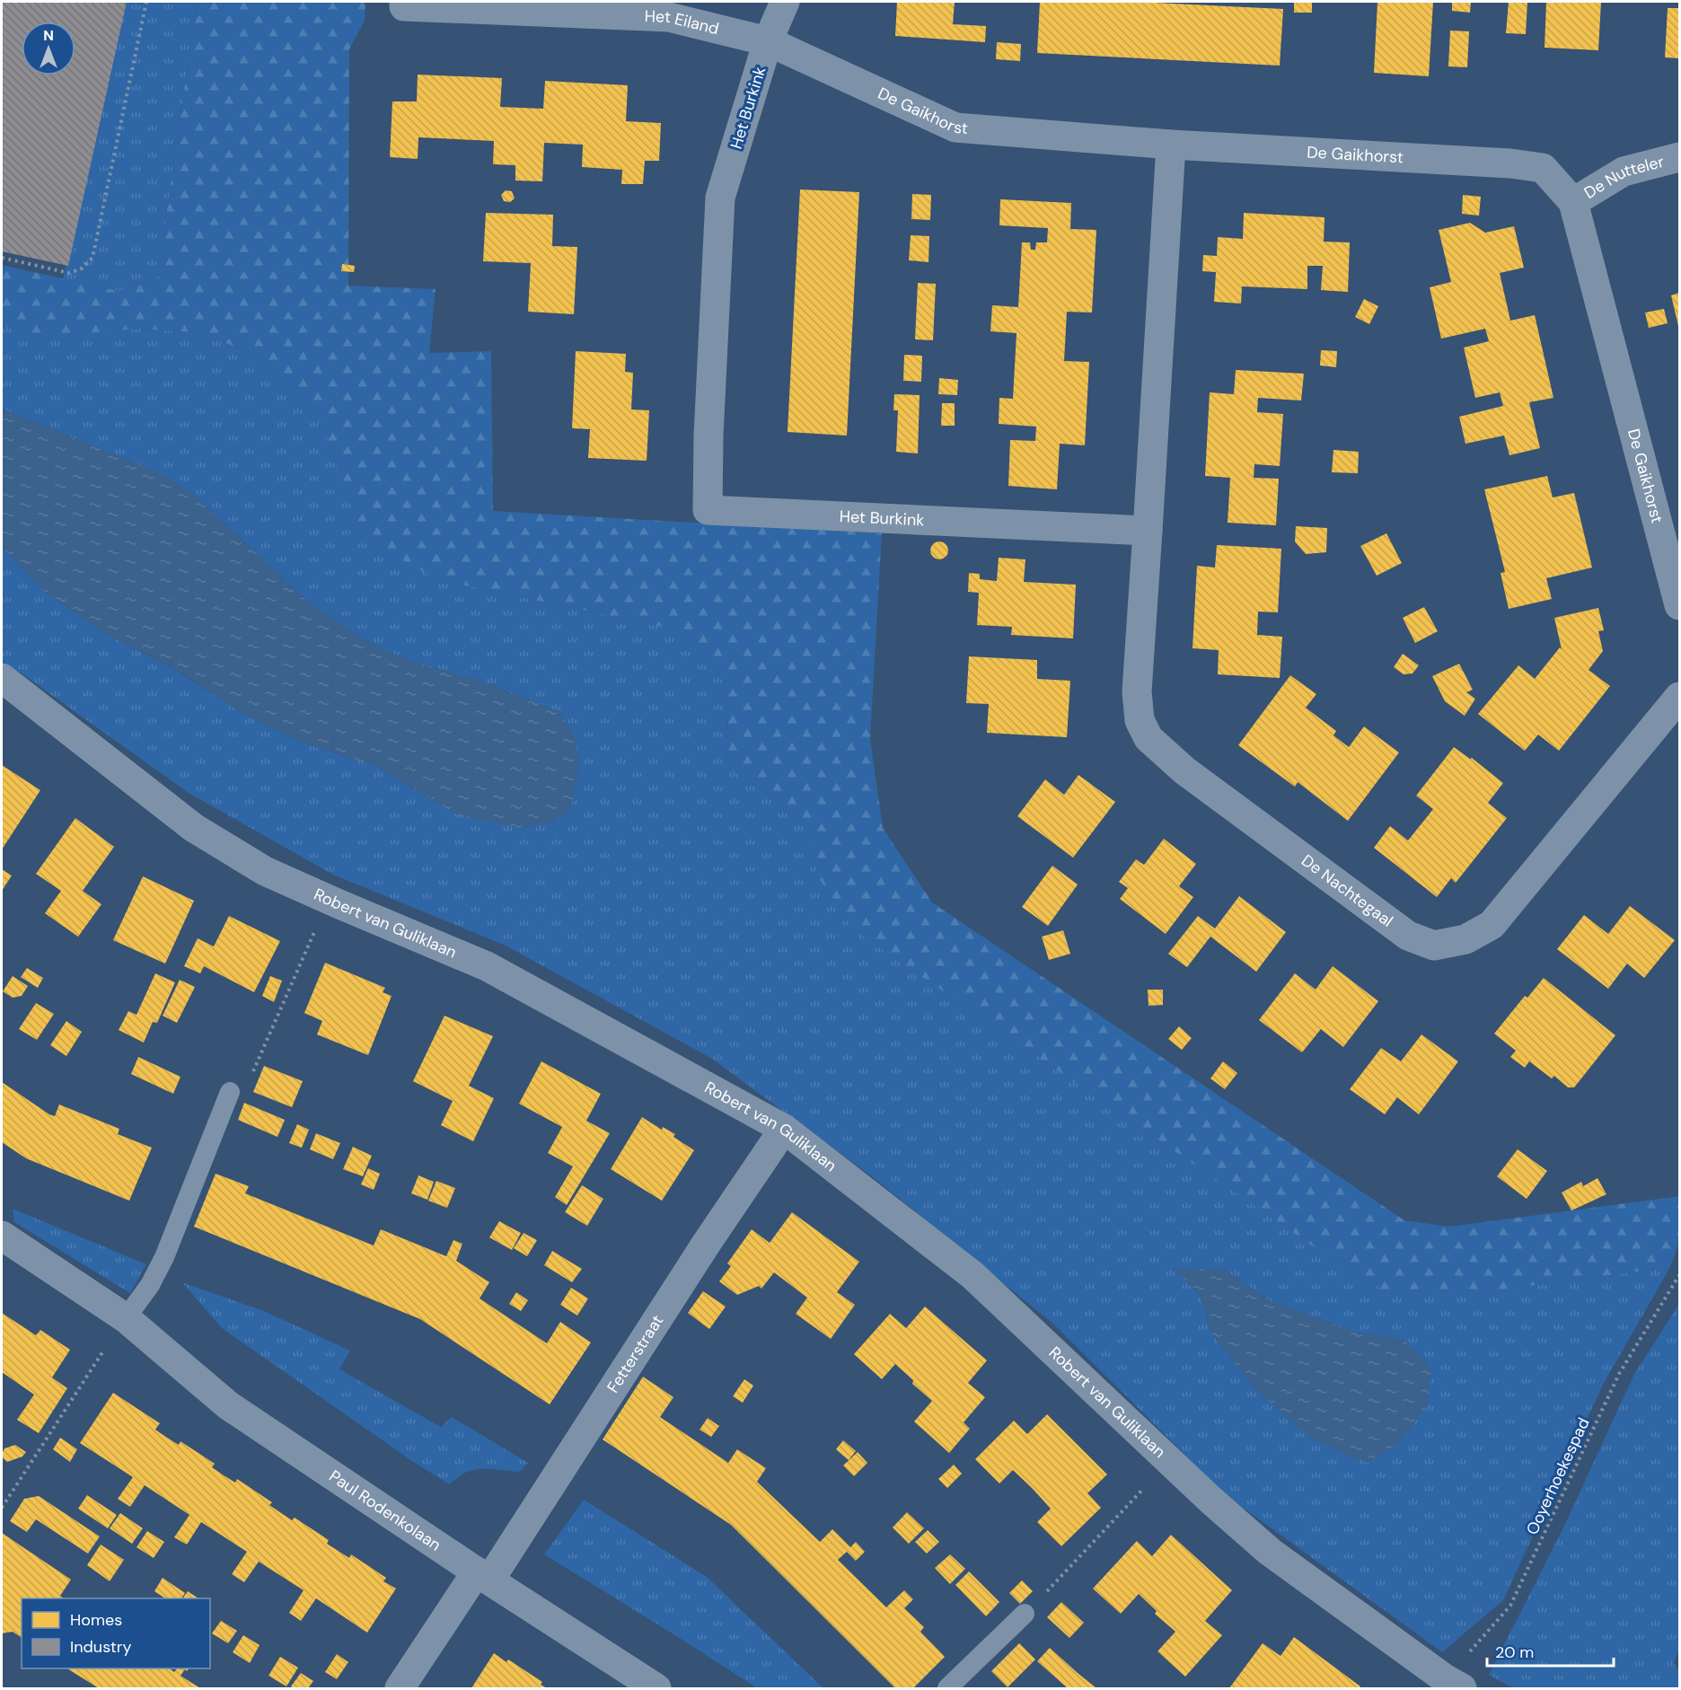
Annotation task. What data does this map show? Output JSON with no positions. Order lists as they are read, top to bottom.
{
  "streets": {
    "street": [
      "Het Eiland",
      "Het Burkink",
      "De Gaikhorst",
      "De Nutteler",
      "De Nachtegaal",
      "Robert van Guliklaan",
      "Fetterstraat",
      "Paul Rodenkolaan"
    ],
    "path": ["Ooyerhoekespad"]
  },
  "crossings": [
    ["Het Eiland", "Het Burkink"],
    ["Het Eiland", "De Gaikhorst"],
    ["Het Burkink", "De Gaikhorst"],
    ["Het Burkink", "De Nachtegaal"],
    ["De Gaikhorst", "De Nutteler"],
    ["Robert van Guliklaan", "Fetterstraat"],
    ["Robert van Guliklaan", "Ooyerhoekespad"],
    ["Fetterstraat", "Paul Rodenkolaan"]
  ],
  "legend": ["Homes", "Industry"],
  "scale_bar": "20 m",
  "north": "top"
}
